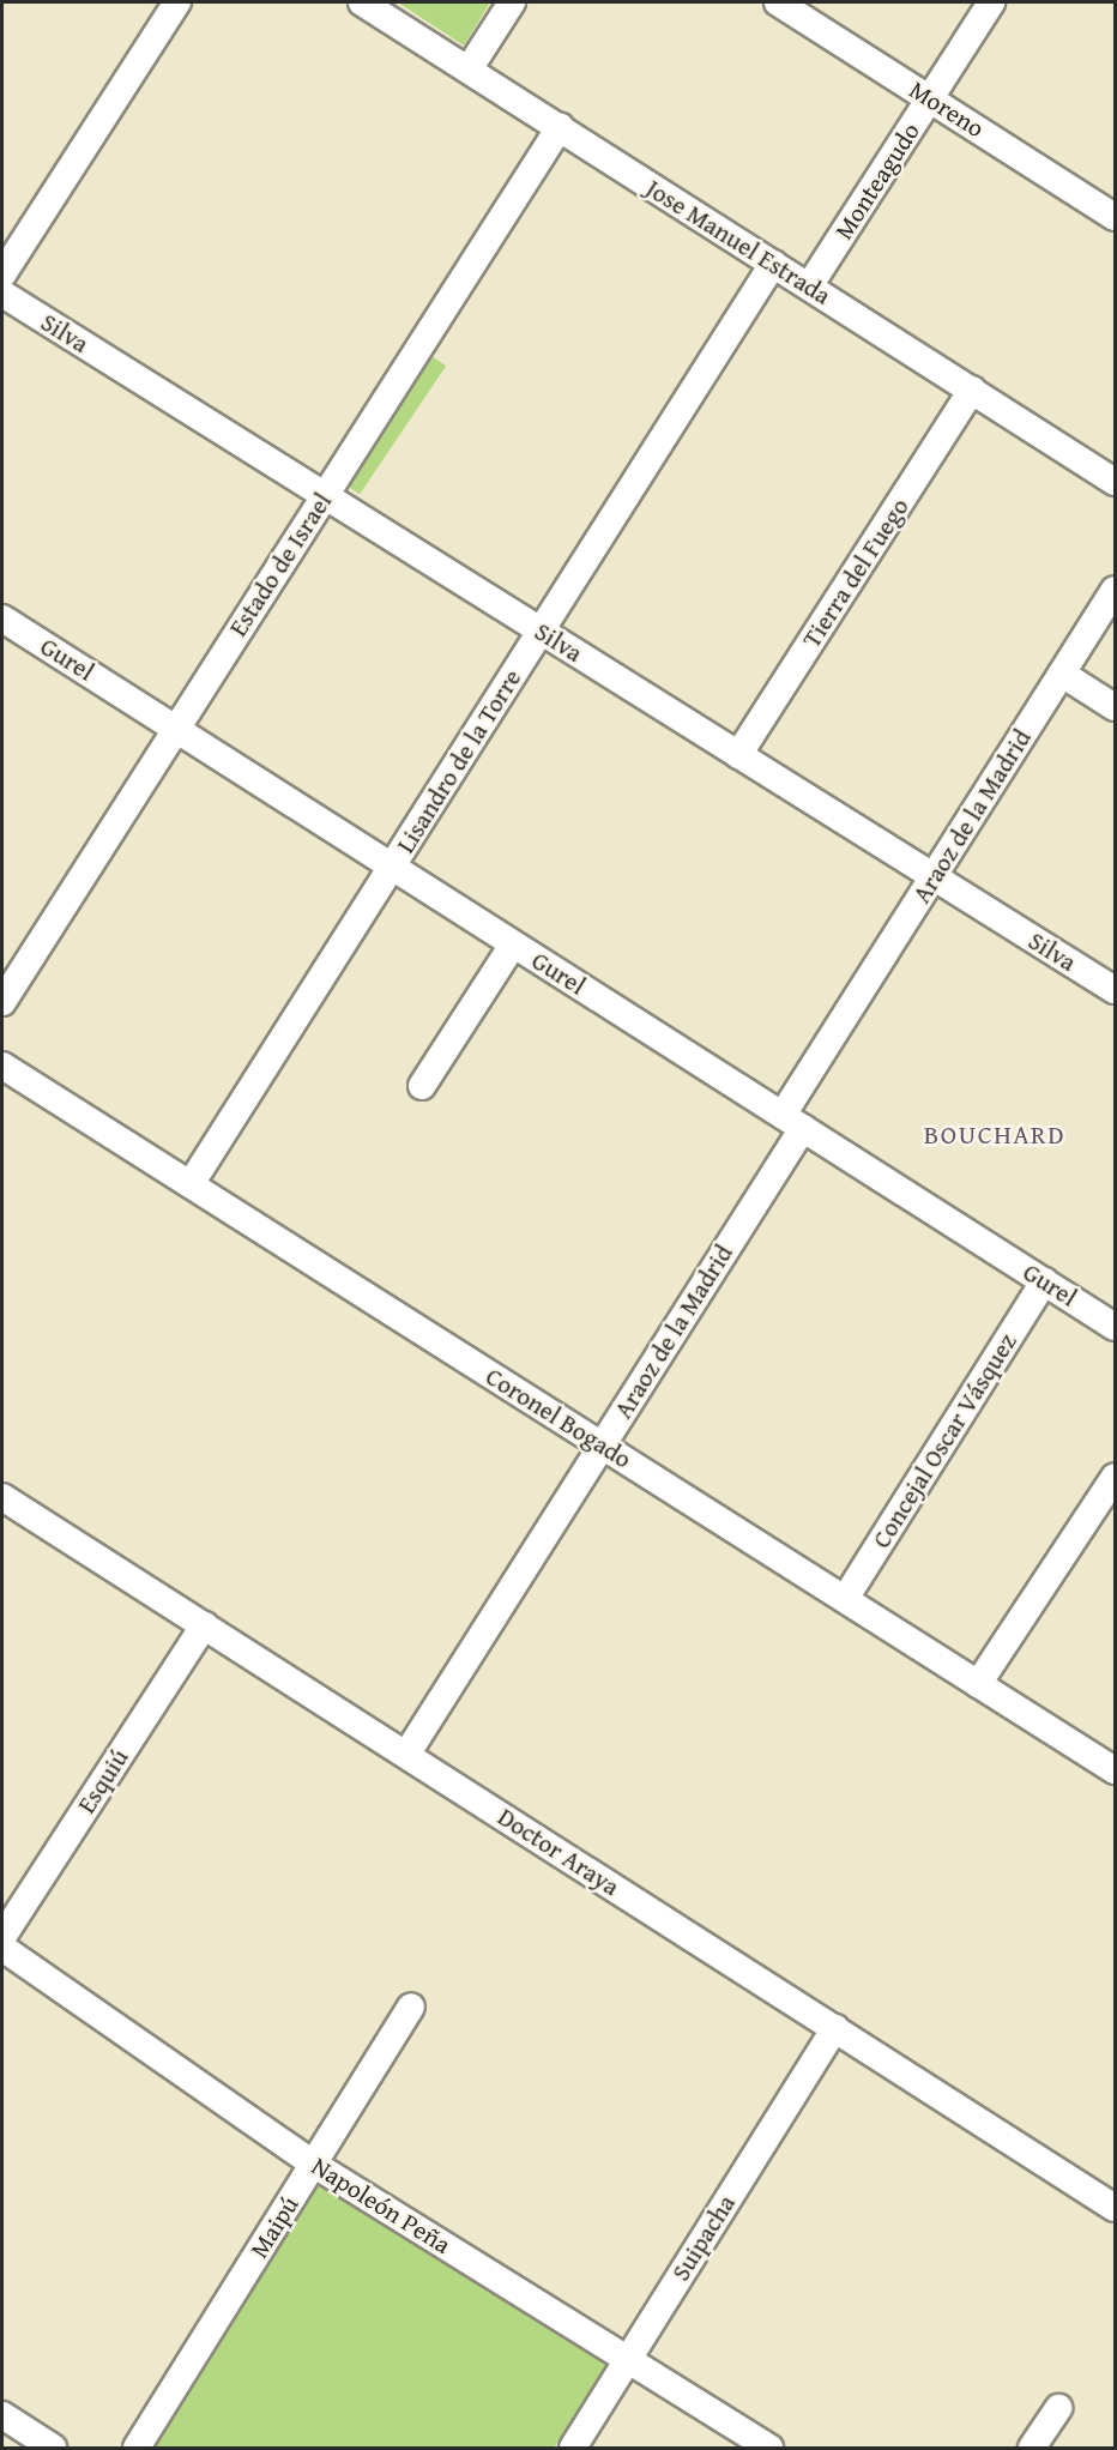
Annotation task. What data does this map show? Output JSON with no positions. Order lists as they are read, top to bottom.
{
  "streets": {
    "street": [
      "Moreno",
      "Monteagudo",
      "Jose Manuel Estrada",
      "Silva",
      "Estado de Israel",
      "Tierra del Fuego",
      "Gurel",
      "Lisandro de la Torre",
      "Araoz de la Madrid",
      "Coronel Bogado",
      "Concejal Oscar Vásquez",
      "Esquiú",
      "Doctor Araya",
      "Napoleón Peña",
      "Maipú",
      "Suipacha"
    ]
  },
  "crossings": [
    ["Moreno", "Monteagudo"],
    ["Monteagudo", "Jose Manuel Estrada"],
    ["Jose Manuel Estrada", "Estado de Israel"],
    ["Jose Manuel Estrada", "Tierra del Fuego"],
    ["Jose Manuel Estrada", "Lisandro de la Torre"],
    ["Silva", "Estado de Israel"],
    ["Silva", "Tierra del Fuego"],
    ["Silva", "Lisandro de la Torre"],
    ["Silva", "Araoz de la Madrid"],
    ["Estado de Israel", "Gurel"],
    ["Gurel", "Lisandro de la Torre"],
    ["Gurel", "Araoz de la Madrid"],
    ["Gurel", "Concejal Oscar Vásquez"],
    ["Lisandro de la Torre", "Coronel Bogado"],
    ["Araoz de la Madrid", "Coronel Bogado"],
    ["Araoz de la Madrid", "Doctor Araya"],
    ["Coronel Bogado", "Concejal Oscar Vásquez"],
    ["Esquiú", "Doctor Araya"],
    ["Doctor Araya", "Suipacha"],
    ["Napoleón Peña", "Maipú"],
    ["Napoleón Peña", "Suipacha"]
  ],
  "districts": ["BOUCHARD"]
}
